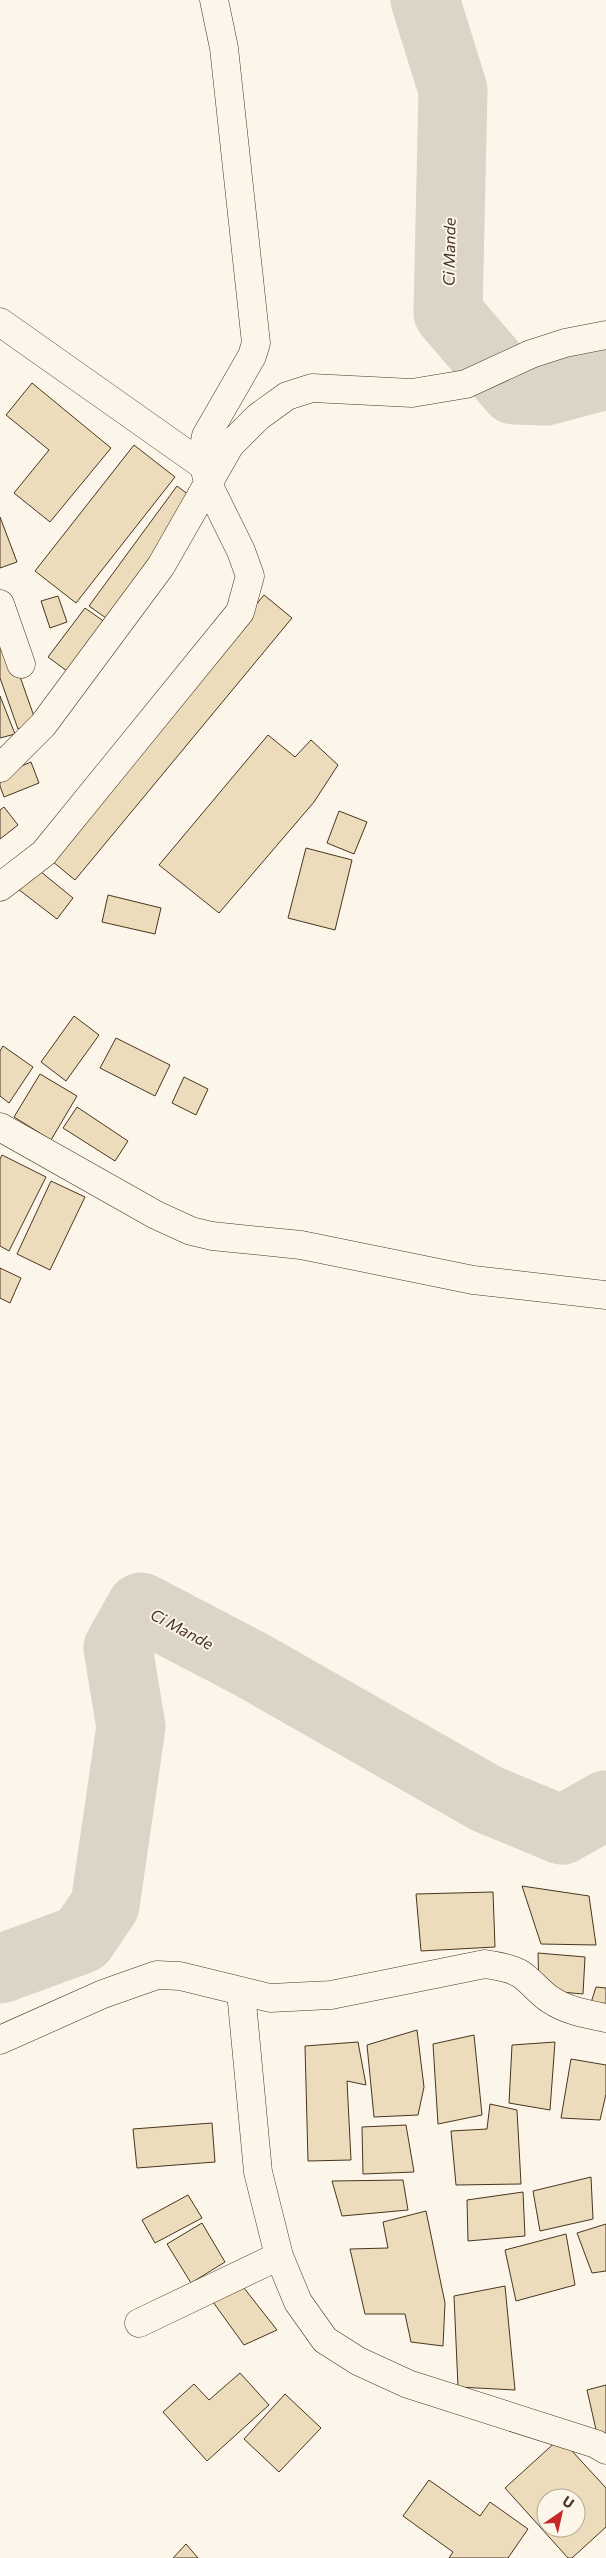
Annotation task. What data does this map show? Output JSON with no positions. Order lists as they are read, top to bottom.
{
  "water": ["Ci Mande"],
  "north": "top right"
}
